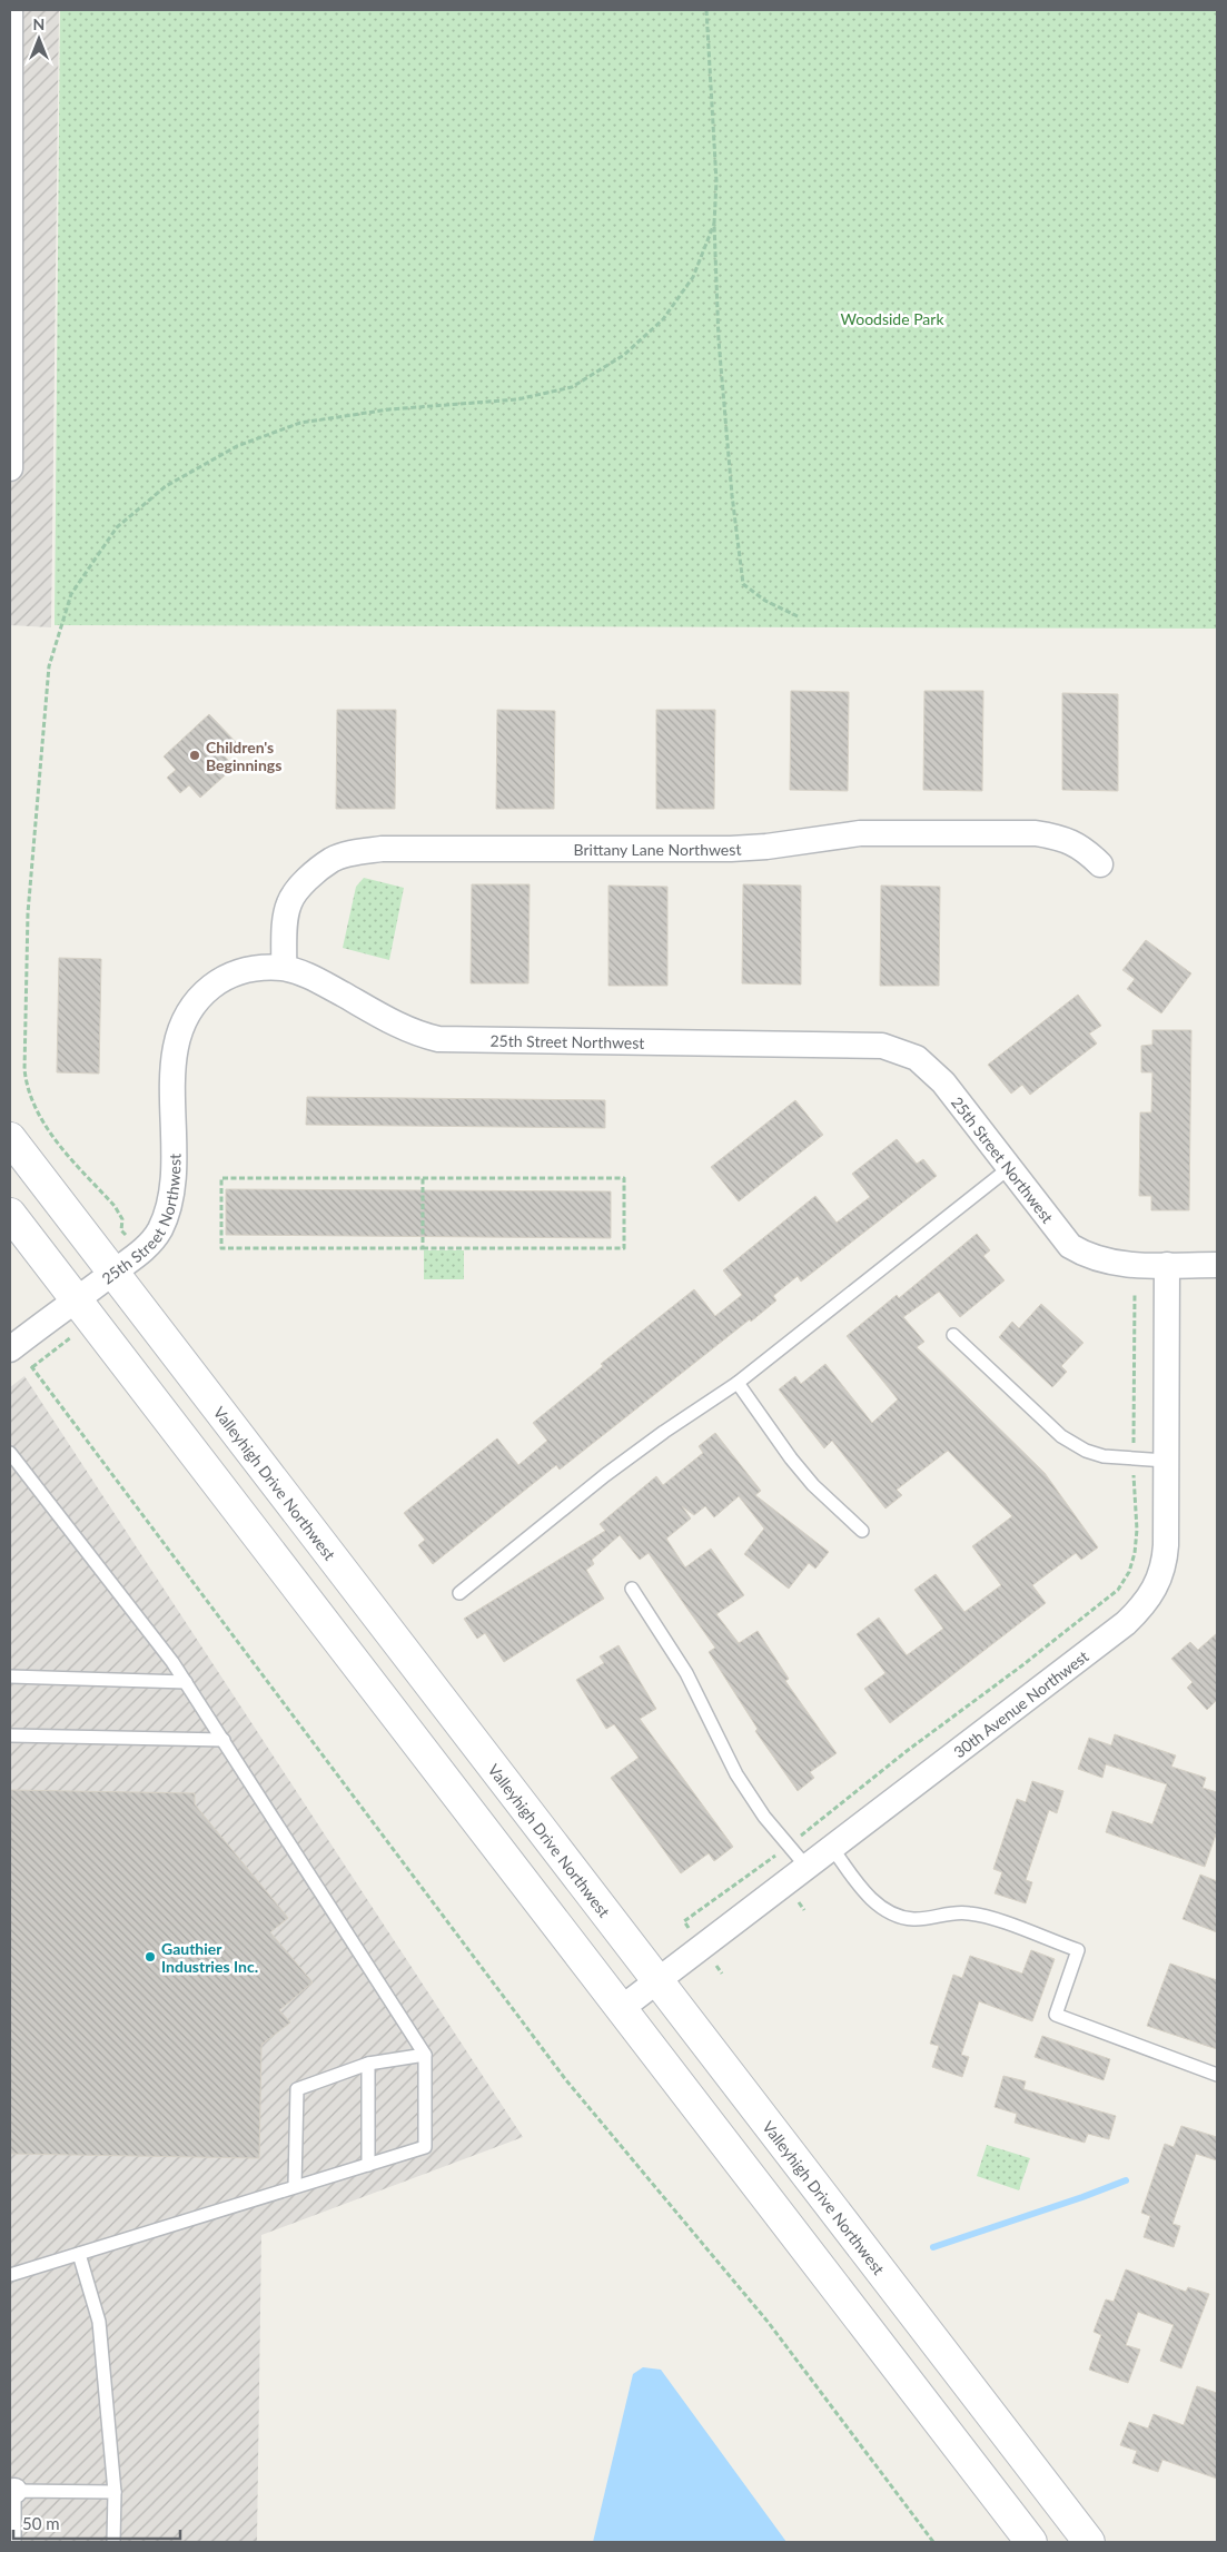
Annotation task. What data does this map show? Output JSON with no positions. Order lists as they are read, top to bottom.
{
  "streets": {
    "main road": ["Valleyhigh Drive Northwest"],
    "street": ["Brittany Lane Northwest", "25th Street Northwest", "30th Avenue Northwest"]
  },
  "crossings": [
    ["Brittany Lane Northwest", "25th Street Northwest"],
    ["25th Street Northwest", "Valleyhigh Drive Northwest"],
    ["25th Street Northwest", "30th Avenue Northwest"],
    ["Valleyhigh Drive Northwest", "30th Avenue Northwest"]
  ],
  "parks": ["Woodside Park"],
  "places": ["Children's Beginnings", "Gauthier Industries Inc."],
  "scale_bar": "50 m",
  "north": "top"
}
